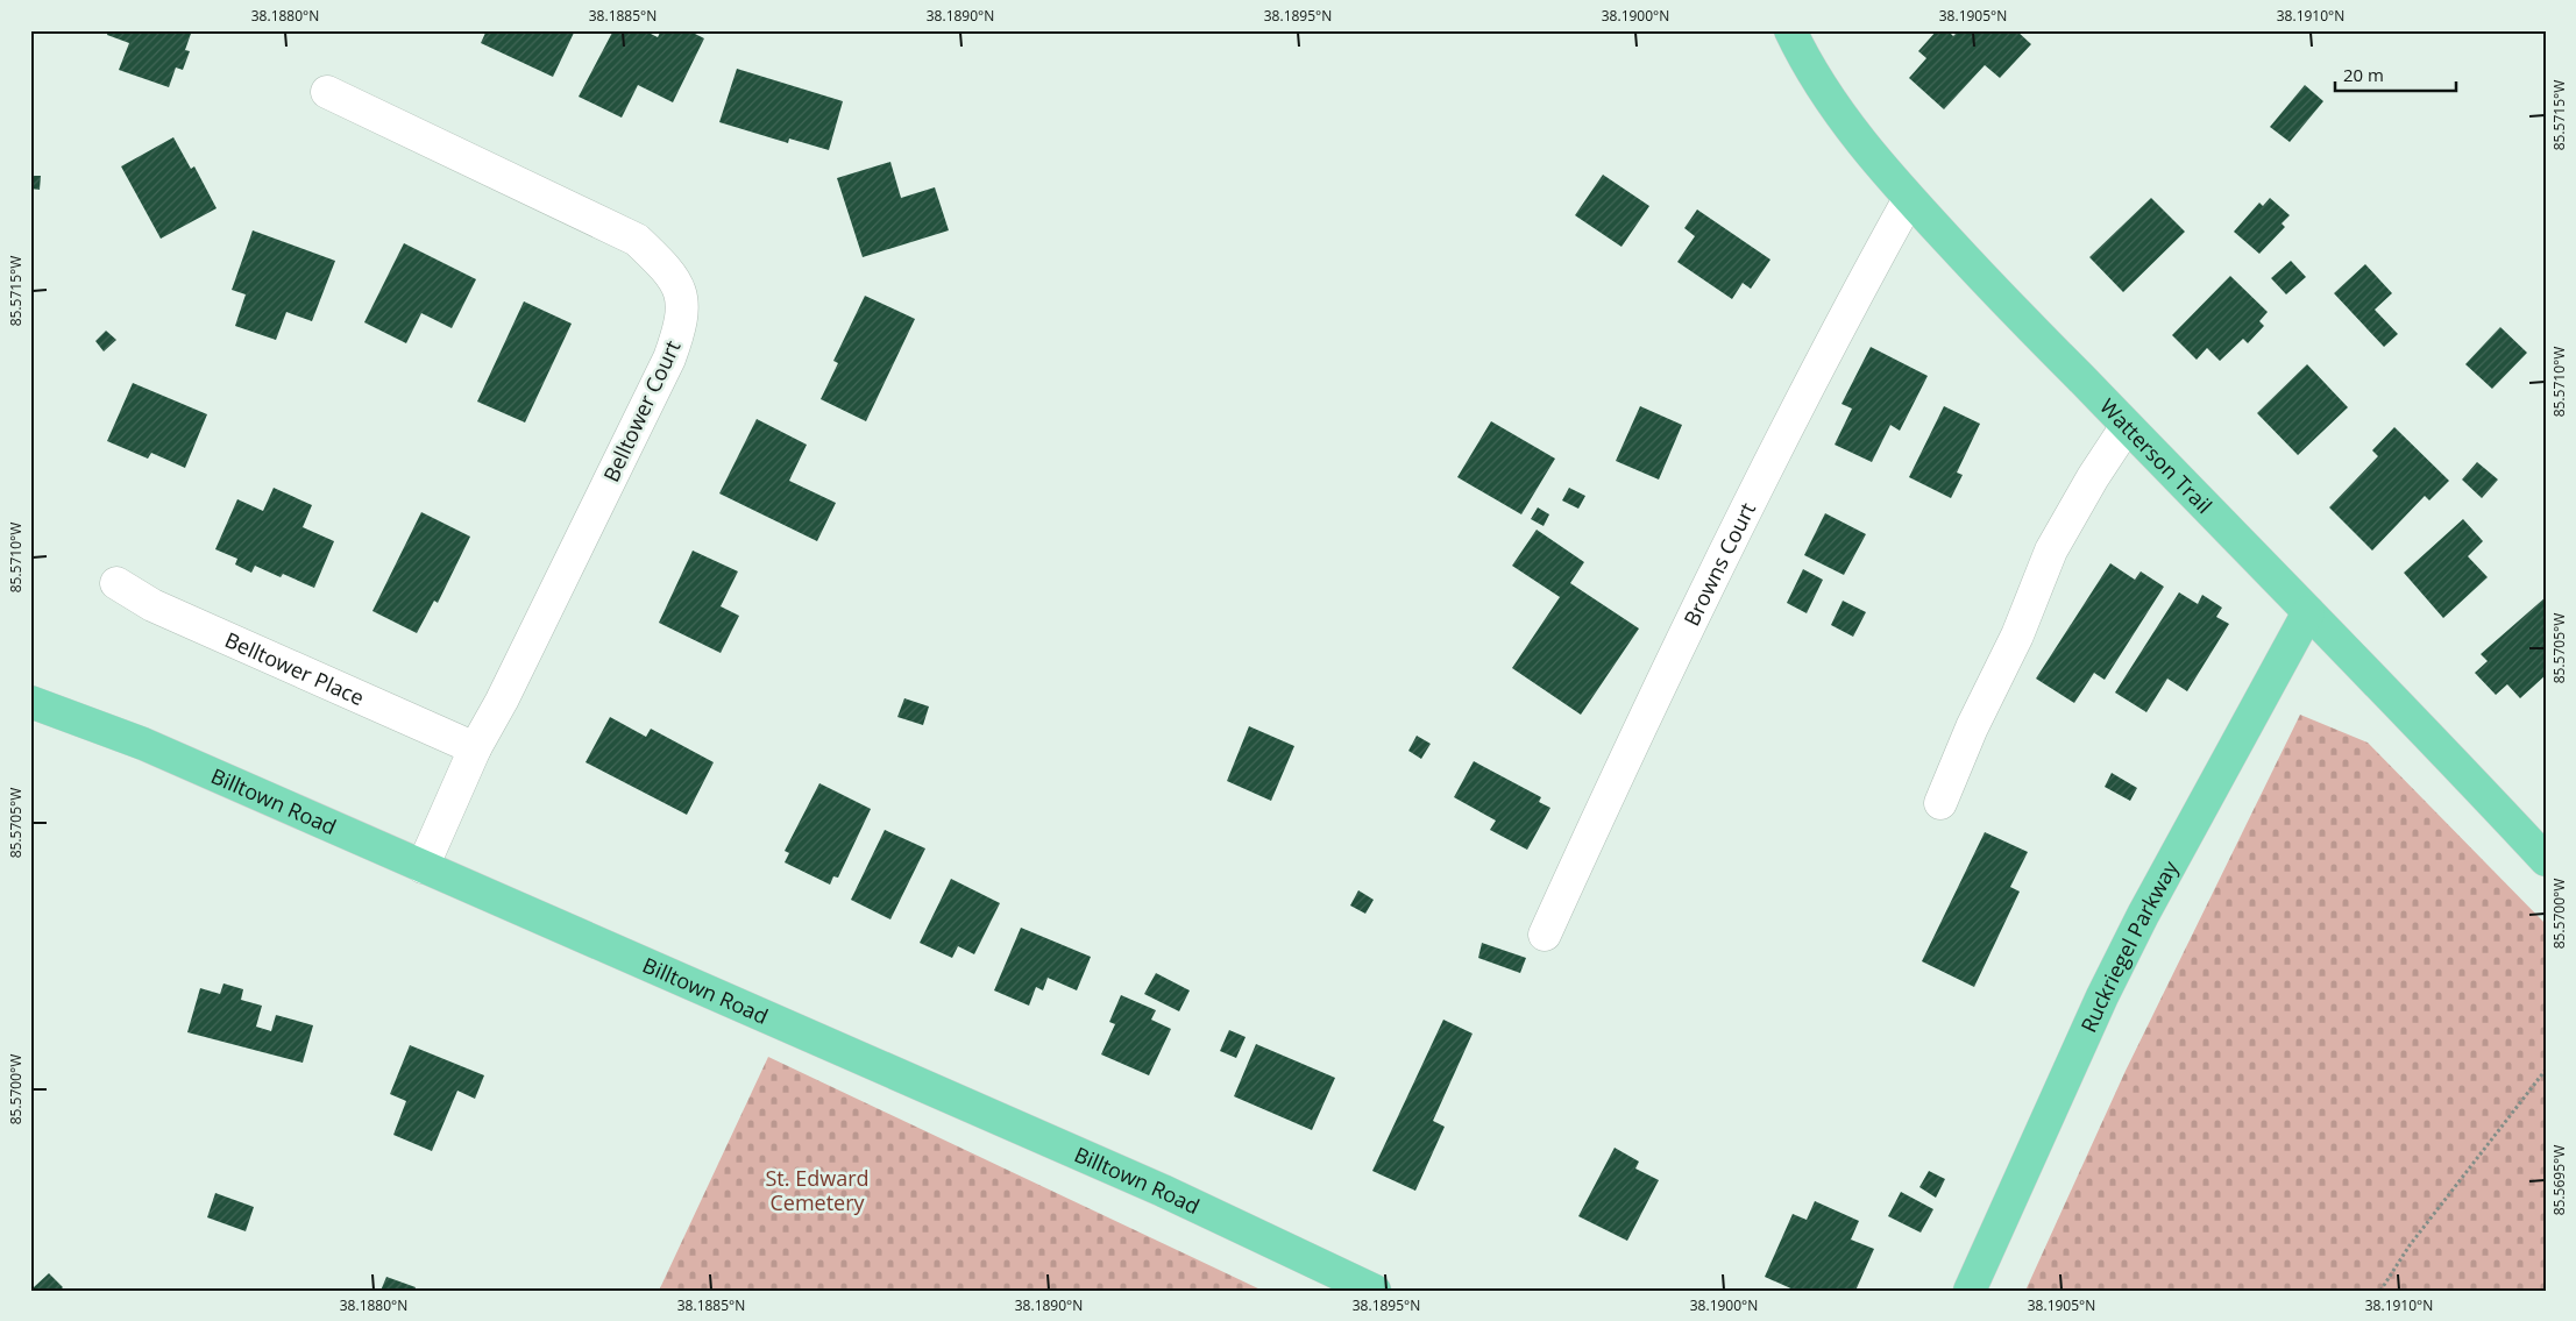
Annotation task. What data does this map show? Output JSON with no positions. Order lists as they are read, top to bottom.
{
  "streets": {
    "main road": ["Watterson Trail", "Billtown Road", "Ruckriegel Parkway"],
    "street": ["Belltower Court", "Browns Court", "Belltower Place"]
  },
  "crossings": [
    ["Belltower Court", "Belltower Place"],
    ["Belltower Court", "Billtown Road"],
    ["Watterson Trail", "Browns Court"],
    ["Watterson Trail", "Ruckriegel Parkway"]
  ],
  "parks": ["St. Edward Cemetery"],
  "scale_bar": "20 m",
  "coordinates": [
    "38.1880°N",
    "38.1885°N",
    "38.1890°N",
    "38.1895°N",
    "38.1900°N",
    "38.1905°N",
    "38.1910°N",
    "85.5715°W",
    "85.5710°W",
    "85.5705°W",
    "85.5700°W",
    "85.5695°W"
  ]
}
